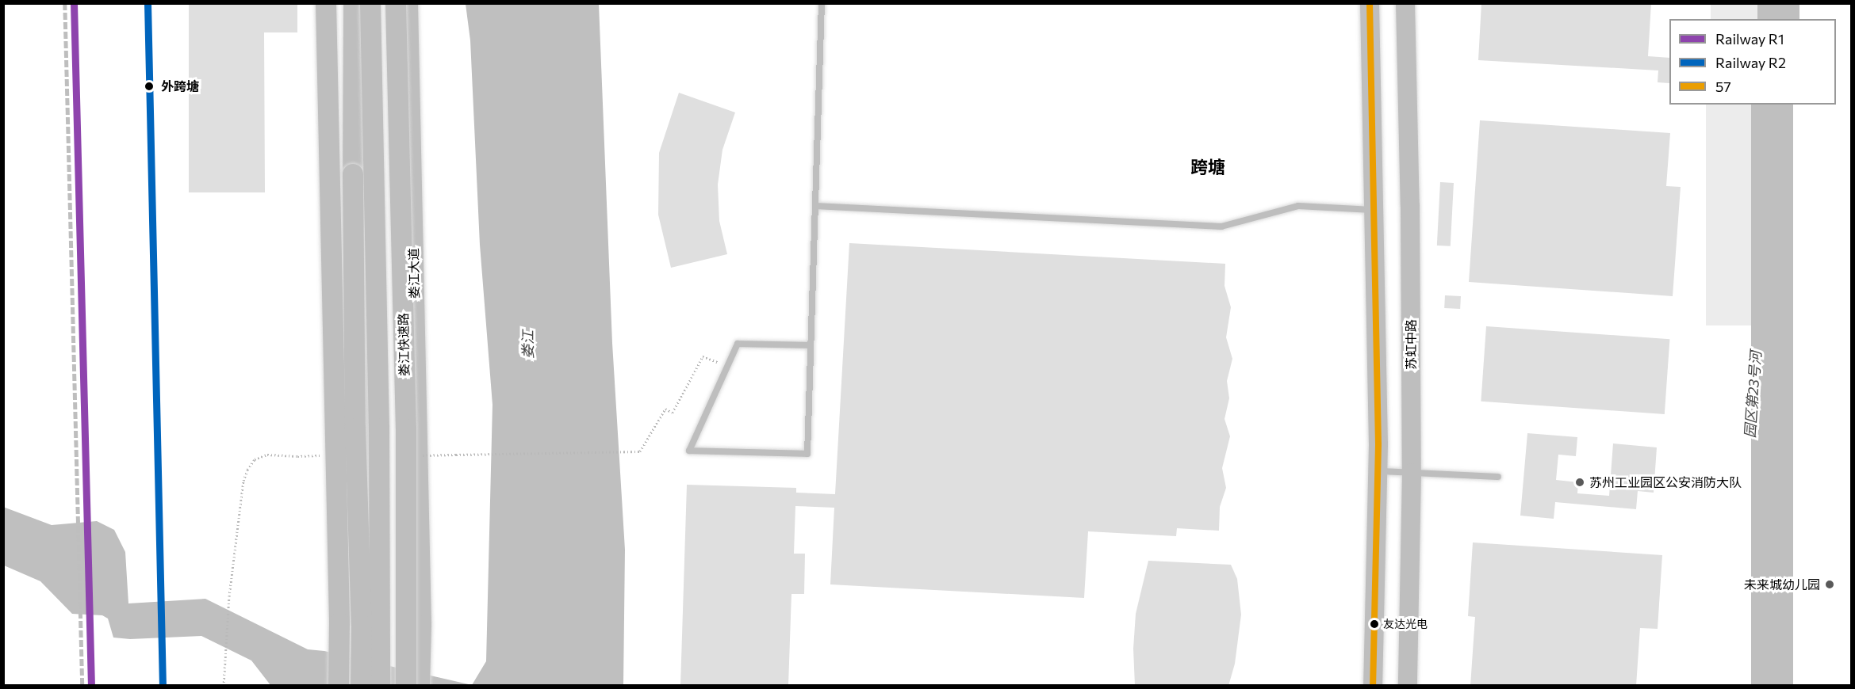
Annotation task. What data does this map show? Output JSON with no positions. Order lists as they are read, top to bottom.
{
  "streets": {
    "highway": ["娄江快速路"],
    "main road": ["娄江大道", "苏虹中路"]
  },
  "districts": ["跨塘"],
  "water": ["娄江", "园区第23号河"],
  "places": [
    "外跨塘",
    "苏州工业园区公安消防大队",
    "未来城幼儿园",
    "友达光电"
  ],
  "lines": ["rail line R1", "rail line R2", "transit line 57"],
  "legend": ["Railway R1", "Railway R2", "57"]
}
